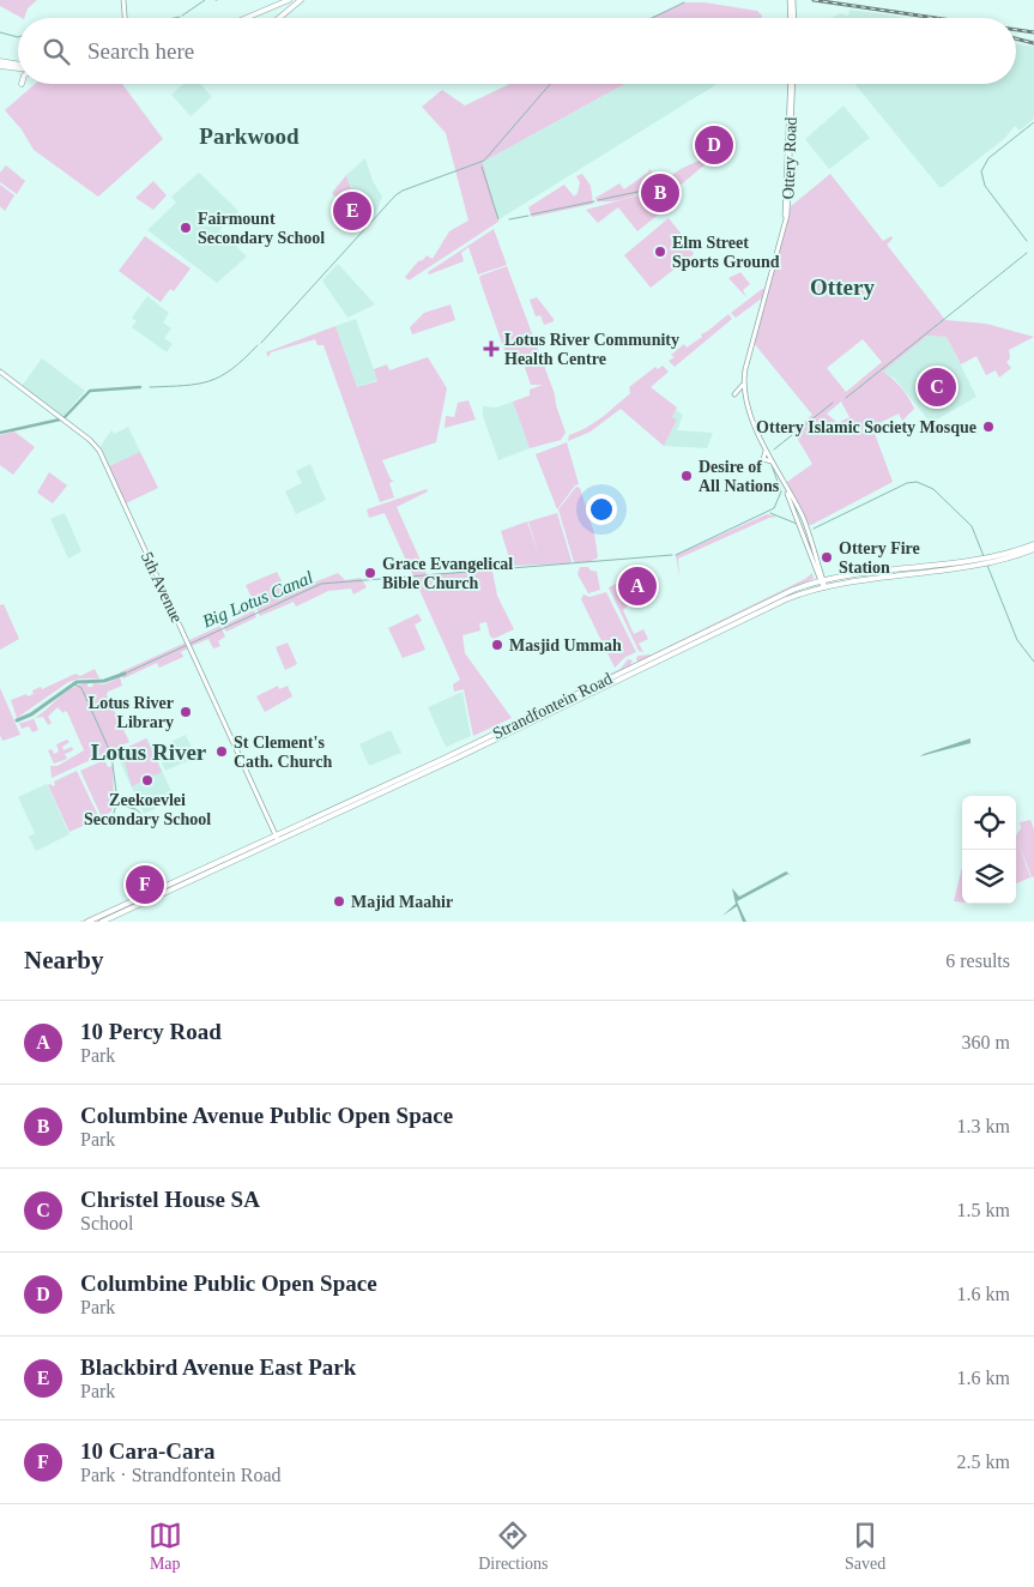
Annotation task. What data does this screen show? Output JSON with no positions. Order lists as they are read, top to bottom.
{
  "streets": {
    "main road": ["Ottery Road", "5th Avenue", "Strandfontein Road"]
  },
  "crossings": [
    ["5th Avenue", "Strandfontein Road"]
  ],
  "districts": ["Parkwood", "Ottery", "Lotus River"],
  "water": ["Big Lotus Canal"],
  "places": {
    "other": [
      "Fairmount Secondary School",
      "Elm Street Sports Ground",
      "Ottery Islamic Society Mosque",
      "Desire of All Nations",
      "Ottery Fire Station",
      "Grace Evangelical Bible Church",
      "Masjid Ummah",
      "Lotus River Library",
      "St Clement's Cath. Church",
      "Zeekoevlei Secondary School",
      "Majid Maahir"
    ],
    "health": ["Lotus River Community Health Centre"]
  },
  "page": {
    "search": "Search here",
    "pins": [
      "D",
      "B",
      "E",
      "C",
      "A",
      "F"
    ],
    "heading": ["Nearby", "6 results"],
    "list": [
      {
        "mark": "A",
        "name": "10 Percy Road",
        "note": "Park",
        "value": "360 m"
      },
      {
        "mark": "B",
        "name": "Columbine Avenue Public Open Space",
        "note": "Park",
        "value": "1.3 km"
      },
      {
        "mark": "C",
        "name": "Christel House SA",
        "note": "School",
        "value": "1.5 km"
      },
      {
        "mark": "D",
        "name": "Columbine Public Open Space",
        "note": "Park",
        "value": "1.6 km"
      },
      {
        "mark": "E",
        "name": "Blackbird Avenue East Park",
        "note": "Park",
        "value": "1.6 km"
      },
      {
        "mark": "F",
        "name": "10 Cara-Cara",
        "note": "Park · Strandfontein Road",
        "value": "2.5 km"
      }
    ],
    "nav": ["Map", "Directions", "Saved"]
  }
}
